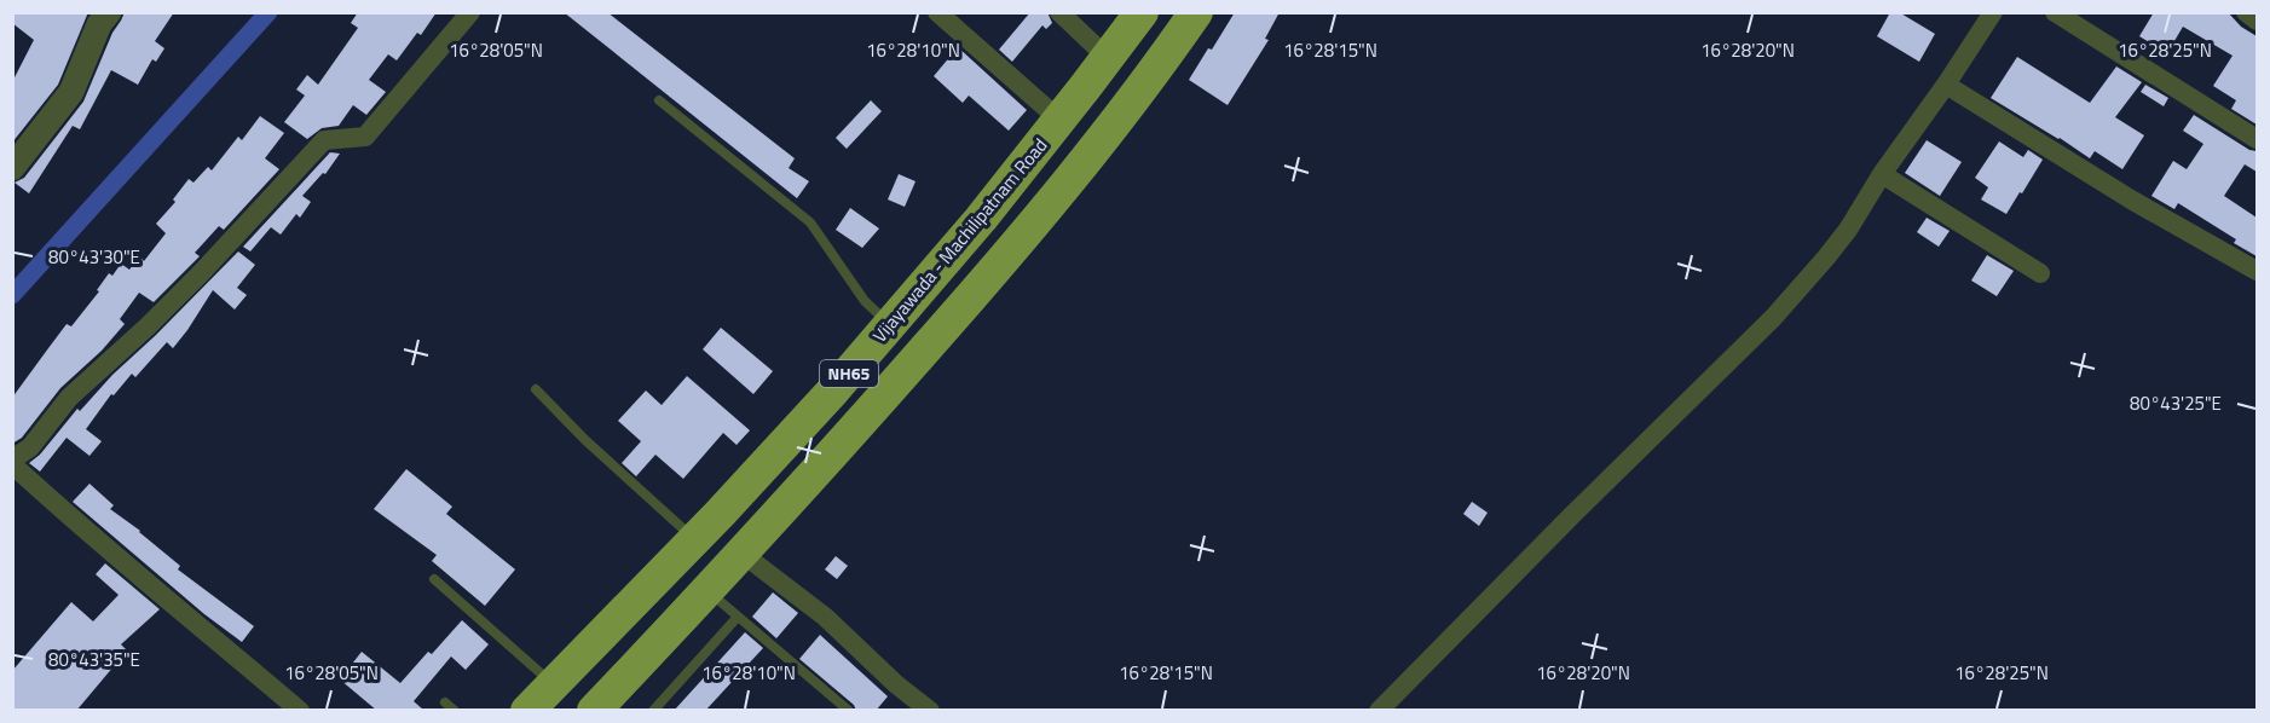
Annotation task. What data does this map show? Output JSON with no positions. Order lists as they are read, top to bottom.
{
  "streets": {
    "highway": ["Vijayawada - Machilipatnam Road", "NH65"]
  },
  "coordinates": [
    "16°28'05\"N",
    "16°28'10\"N",
    "16°28'15\"N",
    "16°28'20\"N",
    "16°28'25\"N",
    "80°43'30\"E",
    "80°43'25\"E",
    "80°43'35\"E"
  ]
}
